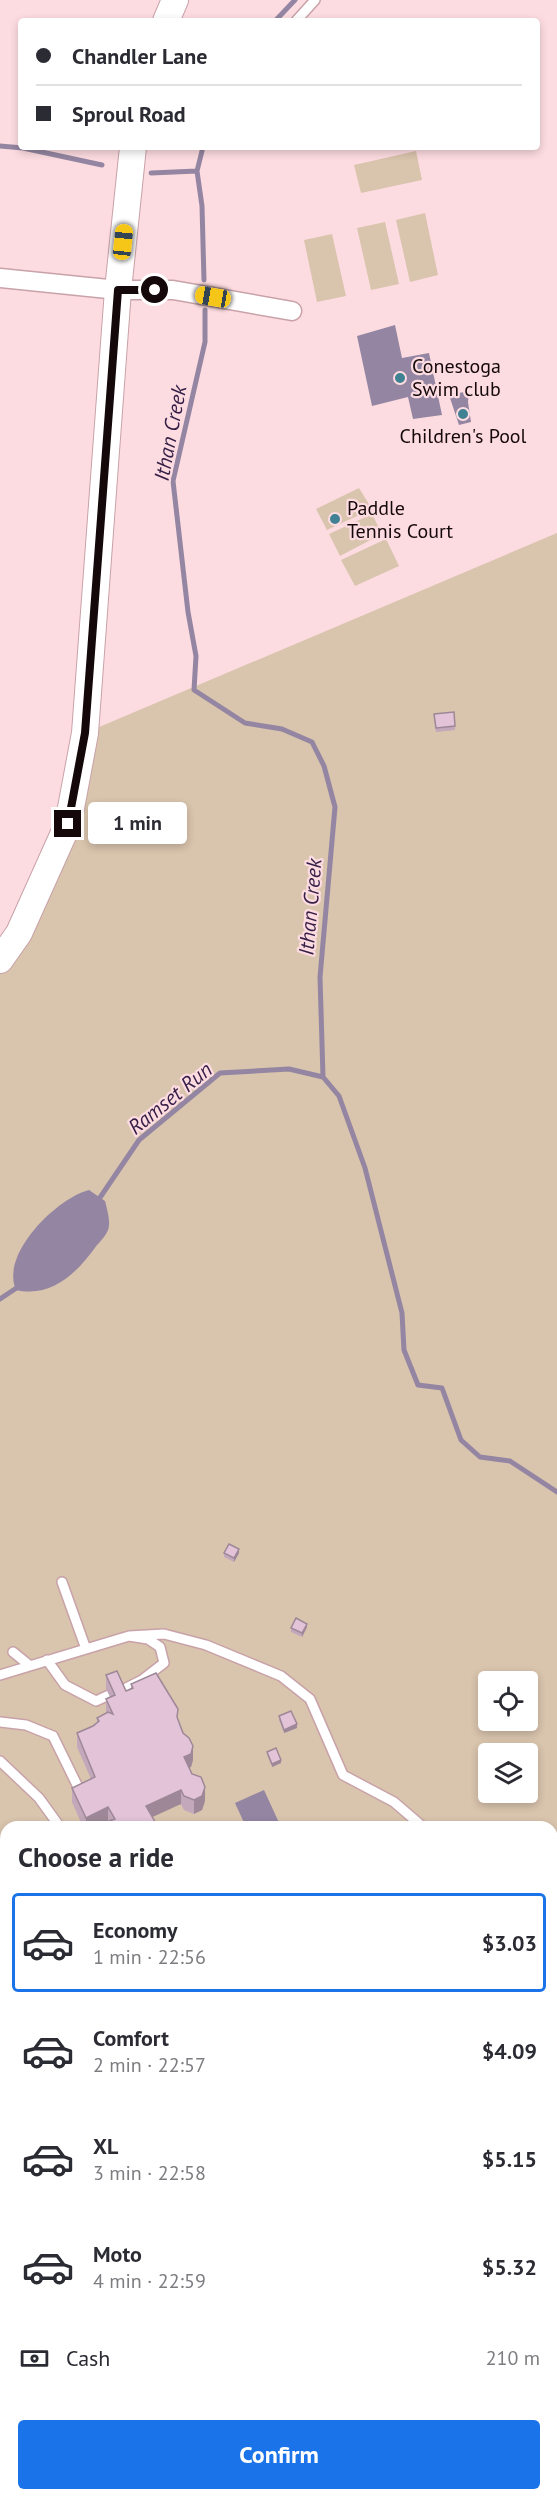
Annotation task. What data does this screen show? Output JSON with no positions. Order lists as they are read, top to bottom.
{
  "water": ["Ithan Creek", "Ramset Run"],
  "places": ["Conestoga Swim club", "Children's Pool", "Paddle Tennis Court"],
  "page": {
    "banner": ["Chandler Lane", "Sproul Road"],
    "bubble": "1 min",
    "heading": "Choose a ride",
    "list": [
      {
        "name": "Economy",
        "note": "1 min · 22:56",
        "value": "$3.03"
      },
      {
        "name": "Comfort",
        "note": "2 min · 22:57",
        "value": "$4.09"
      },
      {
        "name": "XL",
        "note": "3 min · 22:58",
        "value": "$5.15"
      },
      {
        "name": "Moto",
        "note": "4 min · 22:59",
        "value": "$5.32"
      }
    ],
    "pay": ["Cash", "210 m"],
    "buttons": "Confirm"
  }
}
